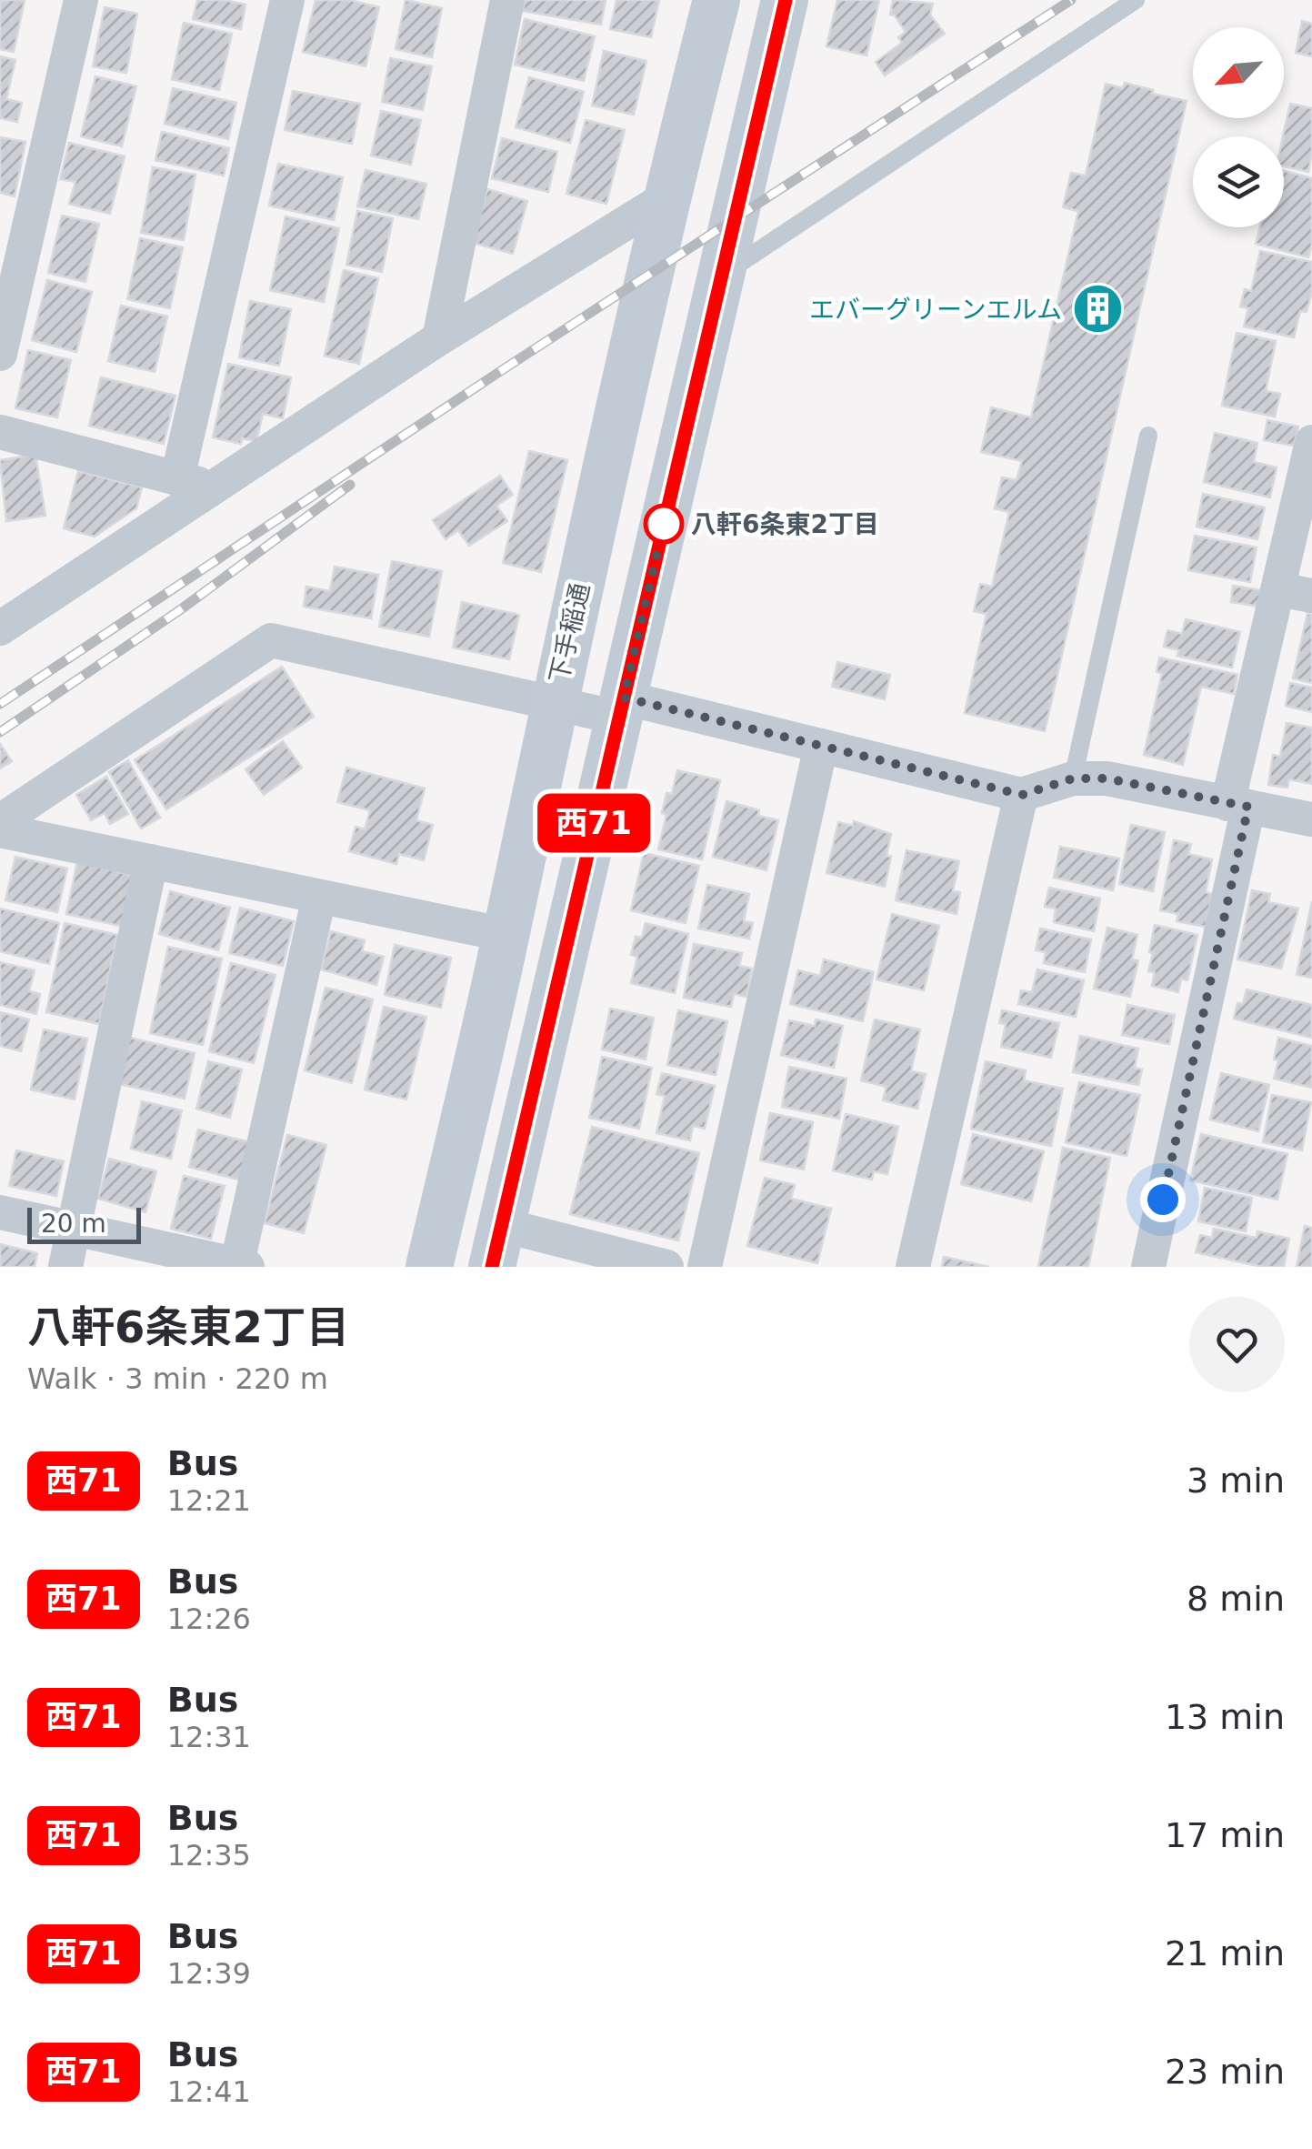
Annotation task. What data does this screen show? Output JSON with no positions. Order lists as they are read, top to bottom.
{
  "streets": {
    "main road": ["下手稲通"]
  },
  "places": {
    "building": ["エバーグリーンエルム"],
    "other": ["八軒6条東2丁目"]
  },
  "lines": ["bus line 西71"],
  "scale_bar": "20 m",
  "north": "bottom left",
  "page": {
    "on_map": "西71",
    "scale": "20 m",
    "heading": ["八軒6条東2丁目", "Walk · 3 min · 220 m"],
    "list": [
      {
        "mark": "西71",
        "name": "Bus",
        "note": "12:21",
        "value": "3 min"
      },
      {
        "mark": "西71",
        "name": "Bus",
        "note": "12:26",
        "value": "8 min"
      },
      {
        "mark": "西71",
        "name": "Bus",
        "note": "12:31",
        "value": "13 min"
      },
      {
        "mark": "西71",
        "name": "Bus",
        "note": "12:35",
        "value": "17 min"
      },
      {
        "mark": "西71",
        "name": "Bus",
        "note": "12:39",
        "value": "21 min"
      },
      {
        "mark": "西71",
        "name": "Bus",
        "note": "12:41",
        "value": "23 min"
      }
    ]
  }
}
